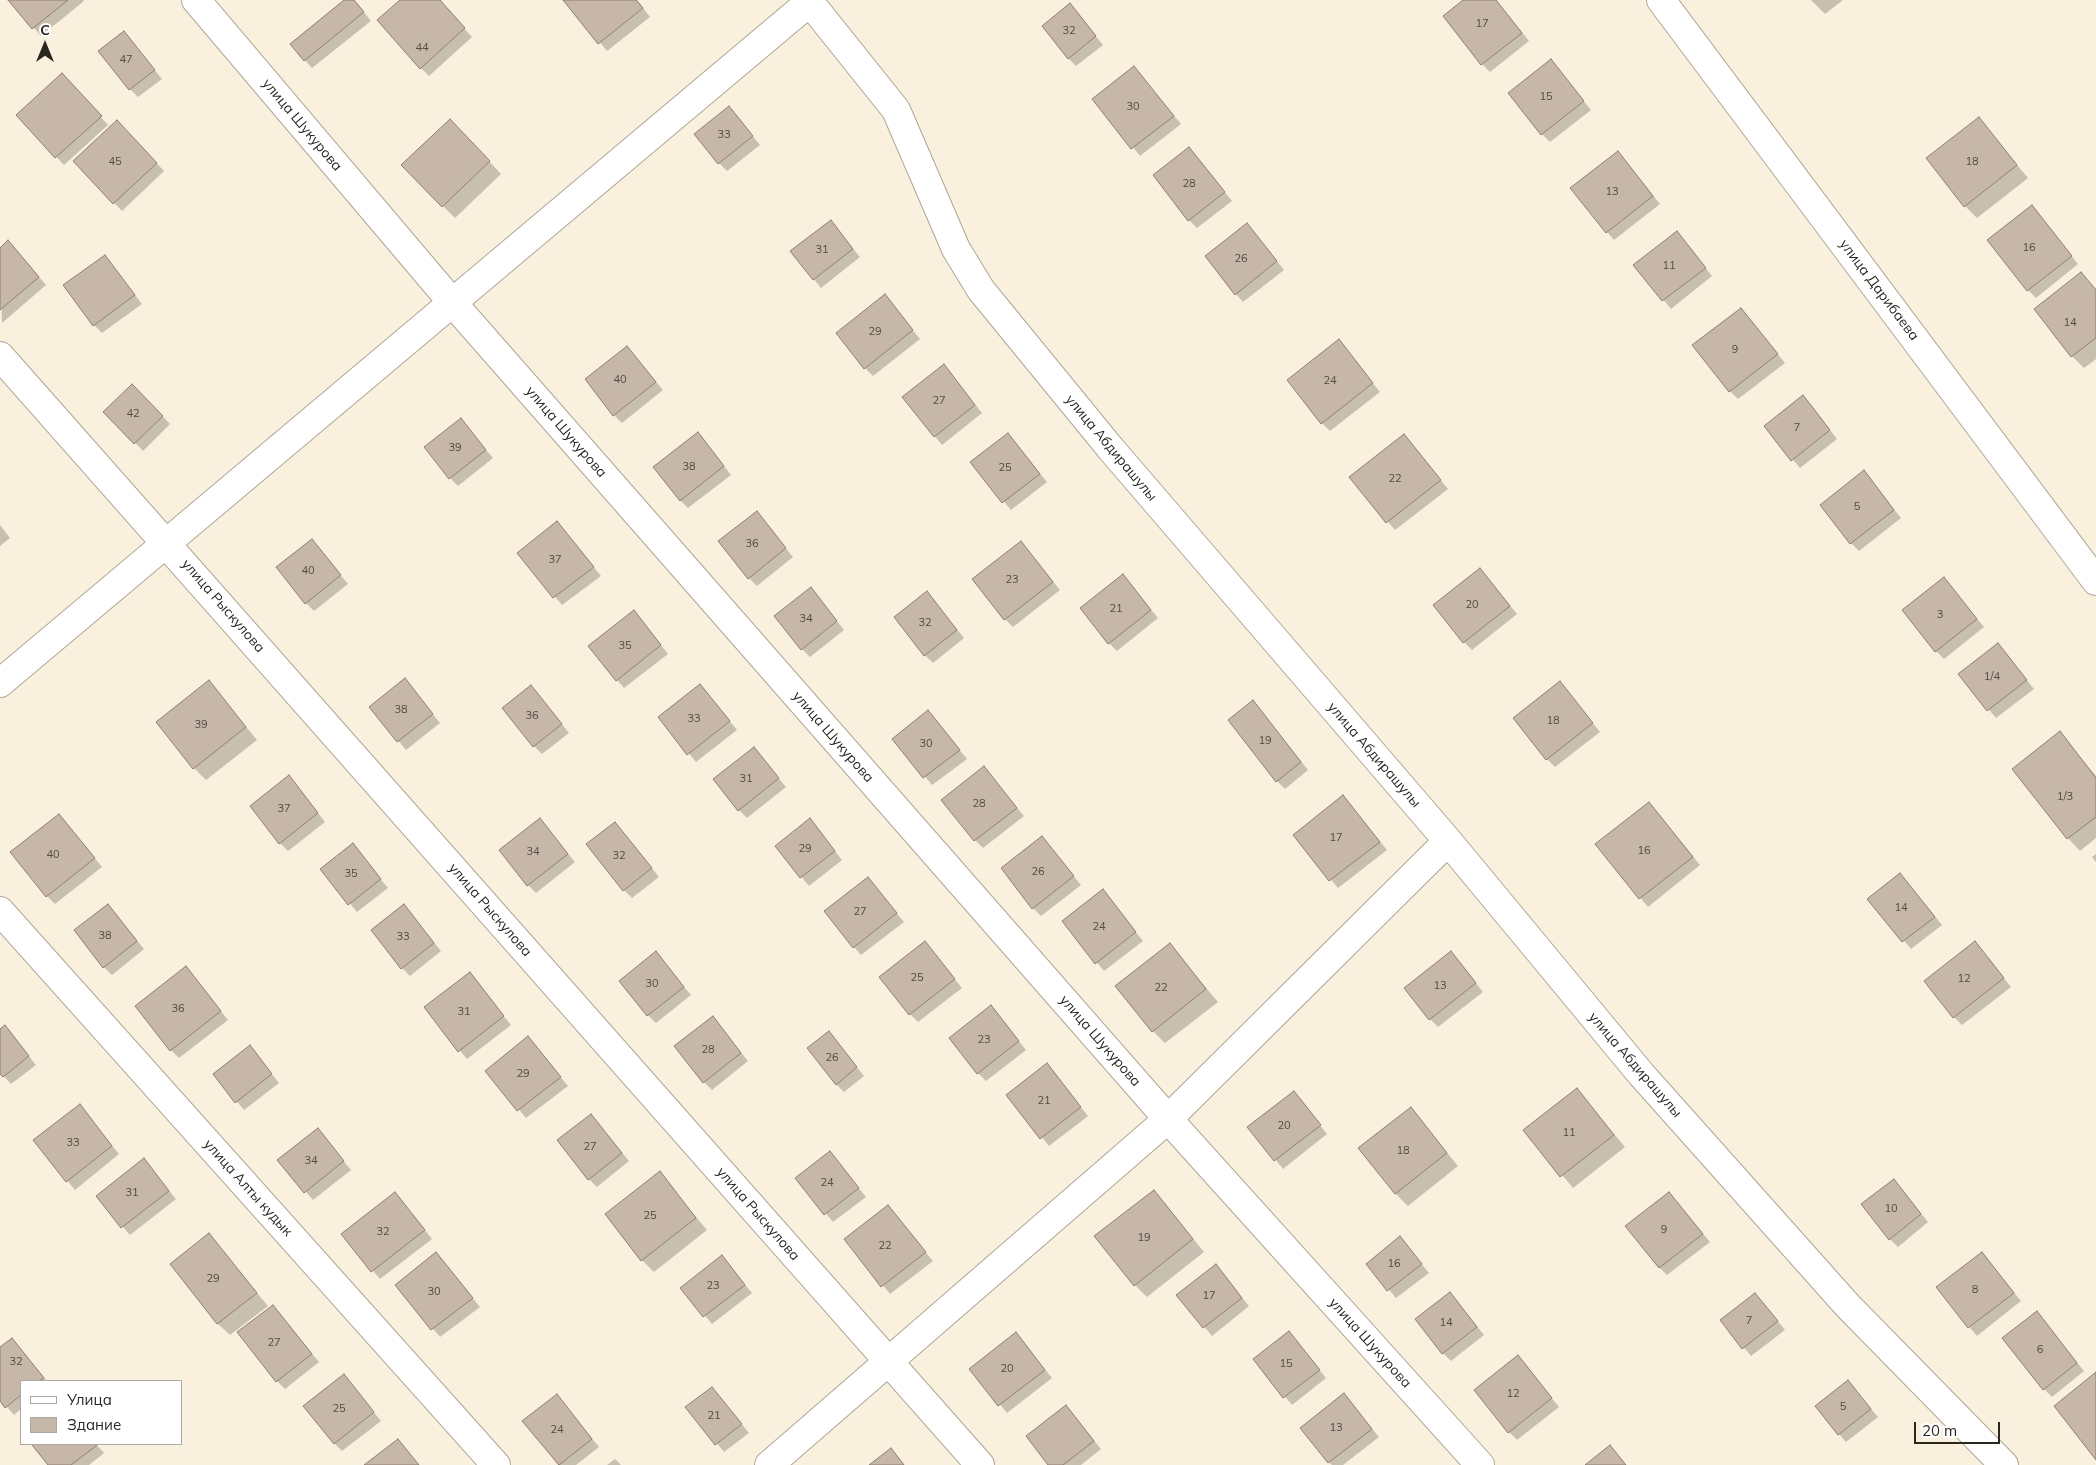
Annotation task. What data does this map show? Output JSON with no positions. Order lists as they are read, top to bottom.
{
  "streets": {
    "street": [
      "улица Шукурова",
      "улица Дарибаева",
      "улица Абдирашулы",
      "улица Рыскулова",
      "улица Алты кудык"
    ]
  },
  "house_numbers": [
    "17",
    "32",
    "44",
    "47",
    "15",
    "30",
    "33",
    "45",
    "18",
    "28",
    "13",
    "16",
    "31",
    "26",
    "11",
    "14",
    "29",
    "9",
    "40",
    "24",
    "27",
    "42",
    "7",
    "39",
    "38",
    "25",
    "22",
    "5",
    "36",
    "37",
    "40",
    "23",
    "20",
    "21",
    "3",
    "34",
    "32",
    "35",
    "1/4",
    "38",
    "36",
    "33",
    "18",
    "39",
    "19",
    "30",
    "31",
    "1/3",
    "28",
    "37",
    "17",
    "29",
    "16",
    "34",
    "40",
    "32",
    "26",
    "35",
    "14",
    "27",
    "24",
    "38",
    "33",
    "25",
    "12",
    "30",
    "13",
    "22",
    "36",
    "31",
    "23",
    "28",
    "26",
    "29",
    "21",
    "20",
    "11",
    "33",
    "27",
    "18",
    "34",
    "24",
    "31",
    "10",
    "25",
    "9",
    "32",
    "19",
    "22",
    "16",
    "29",
    "23",
    "8",
    "30",
    "17",
    "7",
    "14",
    "27",
    "6",
    "32",
    "15",
    "20",
    "12",
    "5",
    "25",
    "21",
    "13",
    "24"
  ],
  "legend": ["Улица", "Здание"],
  "scale_bar": "20 m",
  "north": "top"
}
